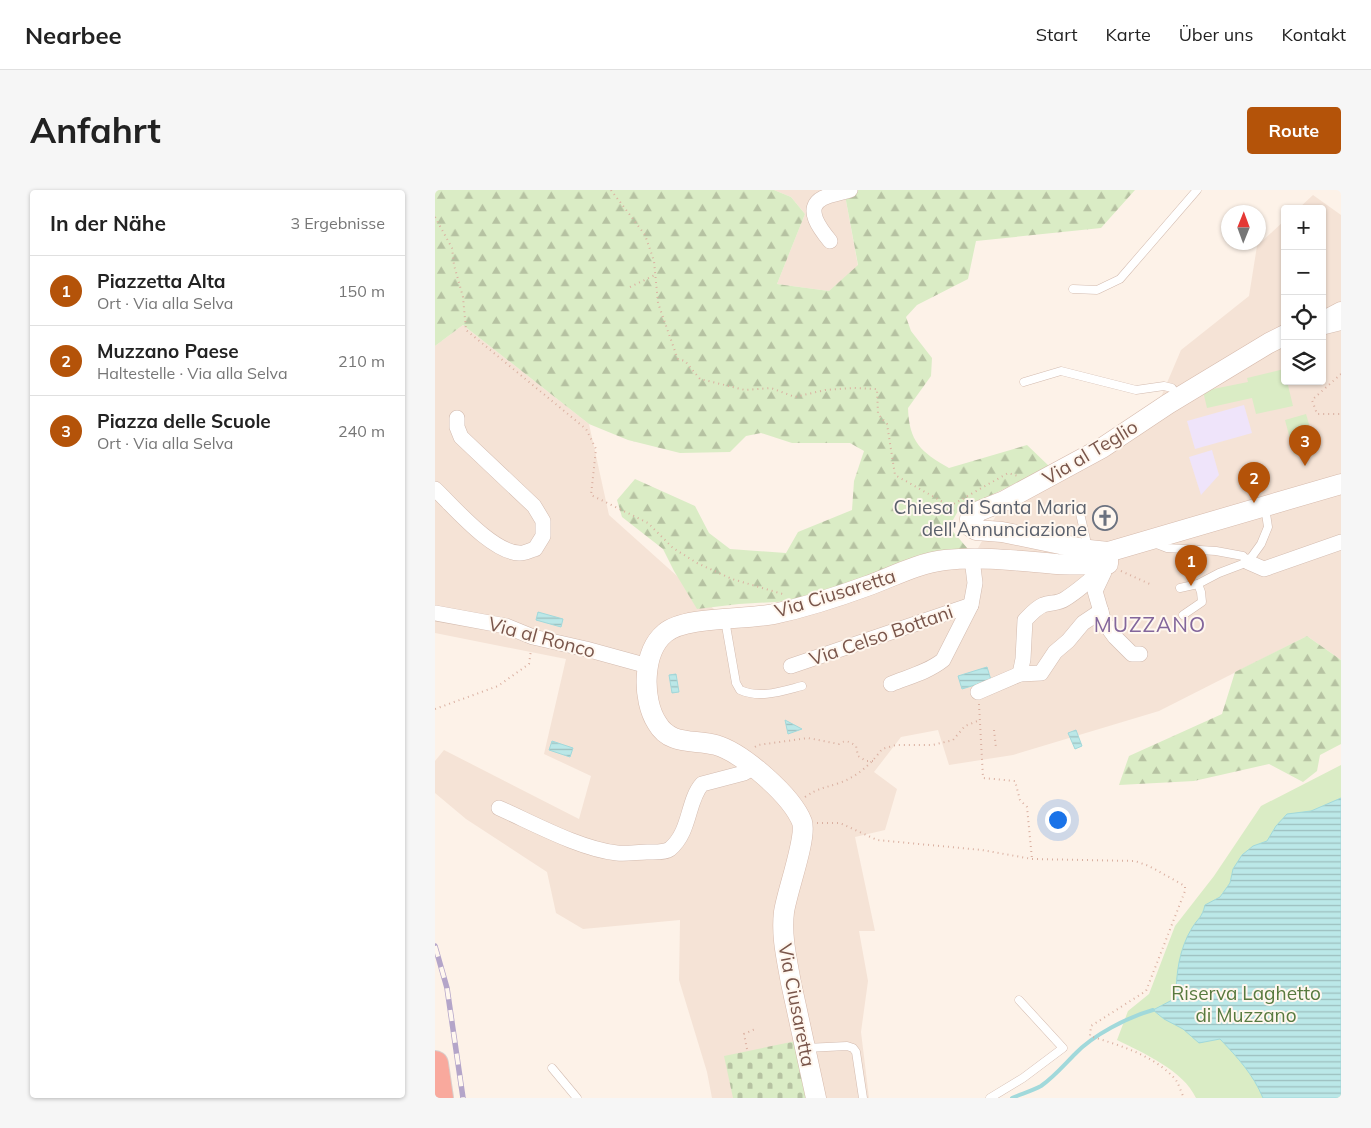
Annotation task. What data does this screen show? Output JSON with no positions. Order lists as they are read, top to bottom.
{
  "streets": {
    "street": [
      "Via al Teglio",
      "Via Ciusaretta",
      "Via Celso Bottani",
      "Via al Ronco"
    ]
  },
  "crossings": [
    ["Via al Teglio", "Via Ciusaretta"],
    ["Via Ciusaretta", "Via Celso Bottani"],
    ["Via Ciusaretta", "Via al Ronco"]
  ],
  "districts": ["MUZZANO"],
  "parks": ["Riserva Laghetto di Muzzano"],
  "places": {
    "church": ["Chiesa di Santa Maria dell'Annunciazione"]
  },
  "north": "top",
  "page": {
    "header": "Nearbee",
    "nav": [
      "Start",
      "Karte",
      "Über uns",
      "Kontakt"
    ],
    "buttons": "Route",
    "title": "Anfahrt",
    "heading": ["In der Nähe", "3 Ergebnisse"],
    "map_buttons": ["+", "−"],
    "list": [
      {
        "mark": "1",
        "name": "Piazzetta Alta",
        "note": "Ort · Via alla Selva",
        "value": "150 m"
      },
      {
        "mark": "2",
        "name": "Muzzano Paese",
        "note": "Haltestelle · Via alla Selva",
        "value": "210 m"
      },
      {
        "mark": "3",
        "name": "Piazza delle Scuole",
        "note": "Ort · Via alla Selva",
        "value": "240 m"
      }
    ],
    "pins": ["3", "2", "1"]
  }
}
